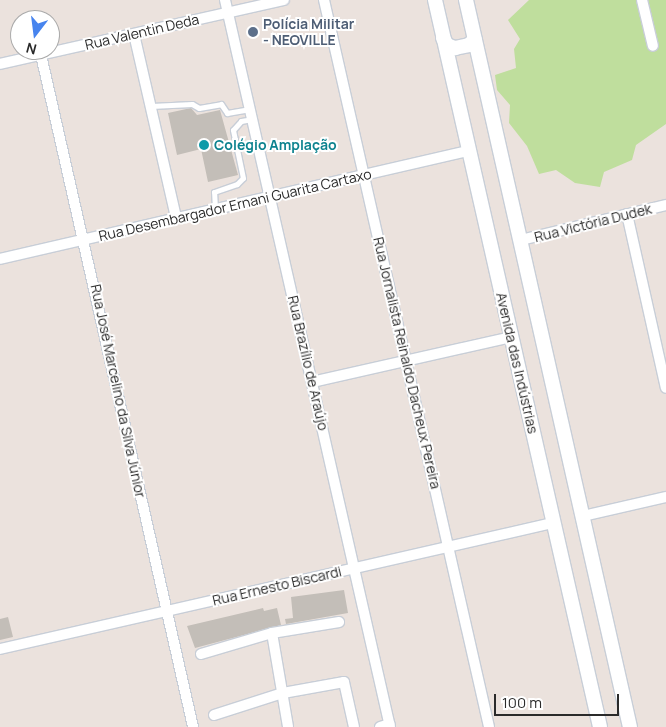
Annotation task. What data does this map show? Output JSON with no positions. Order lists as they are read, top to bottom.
{
  "streets": {
    "main road": ["Avenida das Indústrias"],
    "street": [
      "Rua Valentin Deda",
      "Rua Desembargador Ernani Guarita Cartaxo",
      "Rua Victória Dudek",
      "Rua Brazílio de Araújo",
      "Rua Jornalista Reinaldo Dacheux Pereira",
      "Rua José Marcelino da Silva Júnior",
      "Rua Ernesto Biscardi"
    ]
  },
  "crossings": [
    ["Rua Valentin Deda", "Rua Brazílio de Araújo"],
    ["Rua Desembargador Ernani Guarita Cartaxo", "Rua Brazílio de Araújo"],
    ["Rua Desembargador Ernani Guarita Cartaxo", "Rua Jornalista Reinaldo Dacheux Pereira"],
    ["Rua Desembargador Ernani Guarita Cartaxo", "Avenida das Indústrias"],
    ["Rua Desembargador Ernani Guarita Cartaxo", "Rua José Marcelino da Silva Júnior"],
    ["Rua Brazílio de Araújo", "Rua Ernesto Biscardi"],
    ["Rua Jornalista Reinaldo Dacheux Pereira", "Rua Ernesto Biscardi"],
    ["Avenida das Indústrias", "Rua Ernesto Biscardi"],
    ["Rua José Marcelino da Silva Júnior", "Rua Ernesto Biscardi"]
  ],
  "places": ["Polícia Militar - NEOVILLE", "Colégio Amplação"],
  "scale_bar": "100 m",
  "north": "bottom"
}
